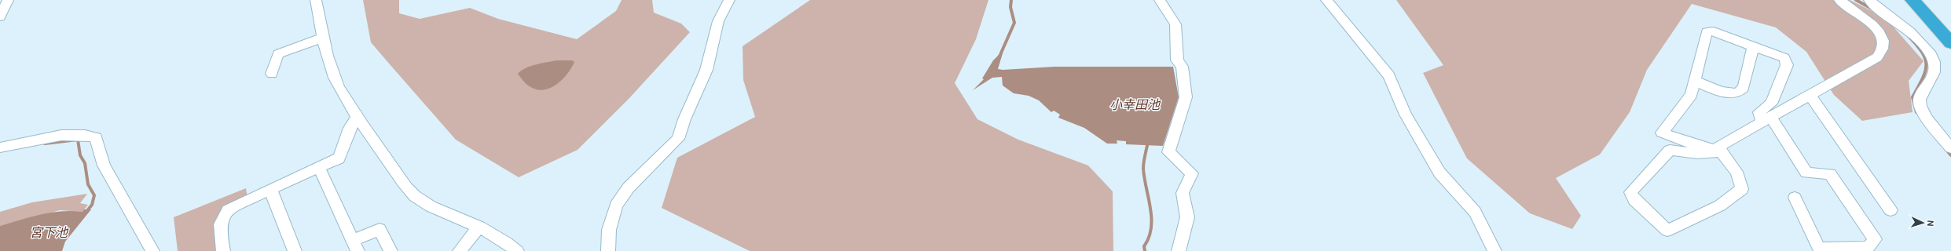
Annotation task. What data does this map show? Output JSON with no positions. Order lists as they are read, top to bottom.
{
  "water": ["小幸田池", "宮下池"],
  "north": "right"
}
